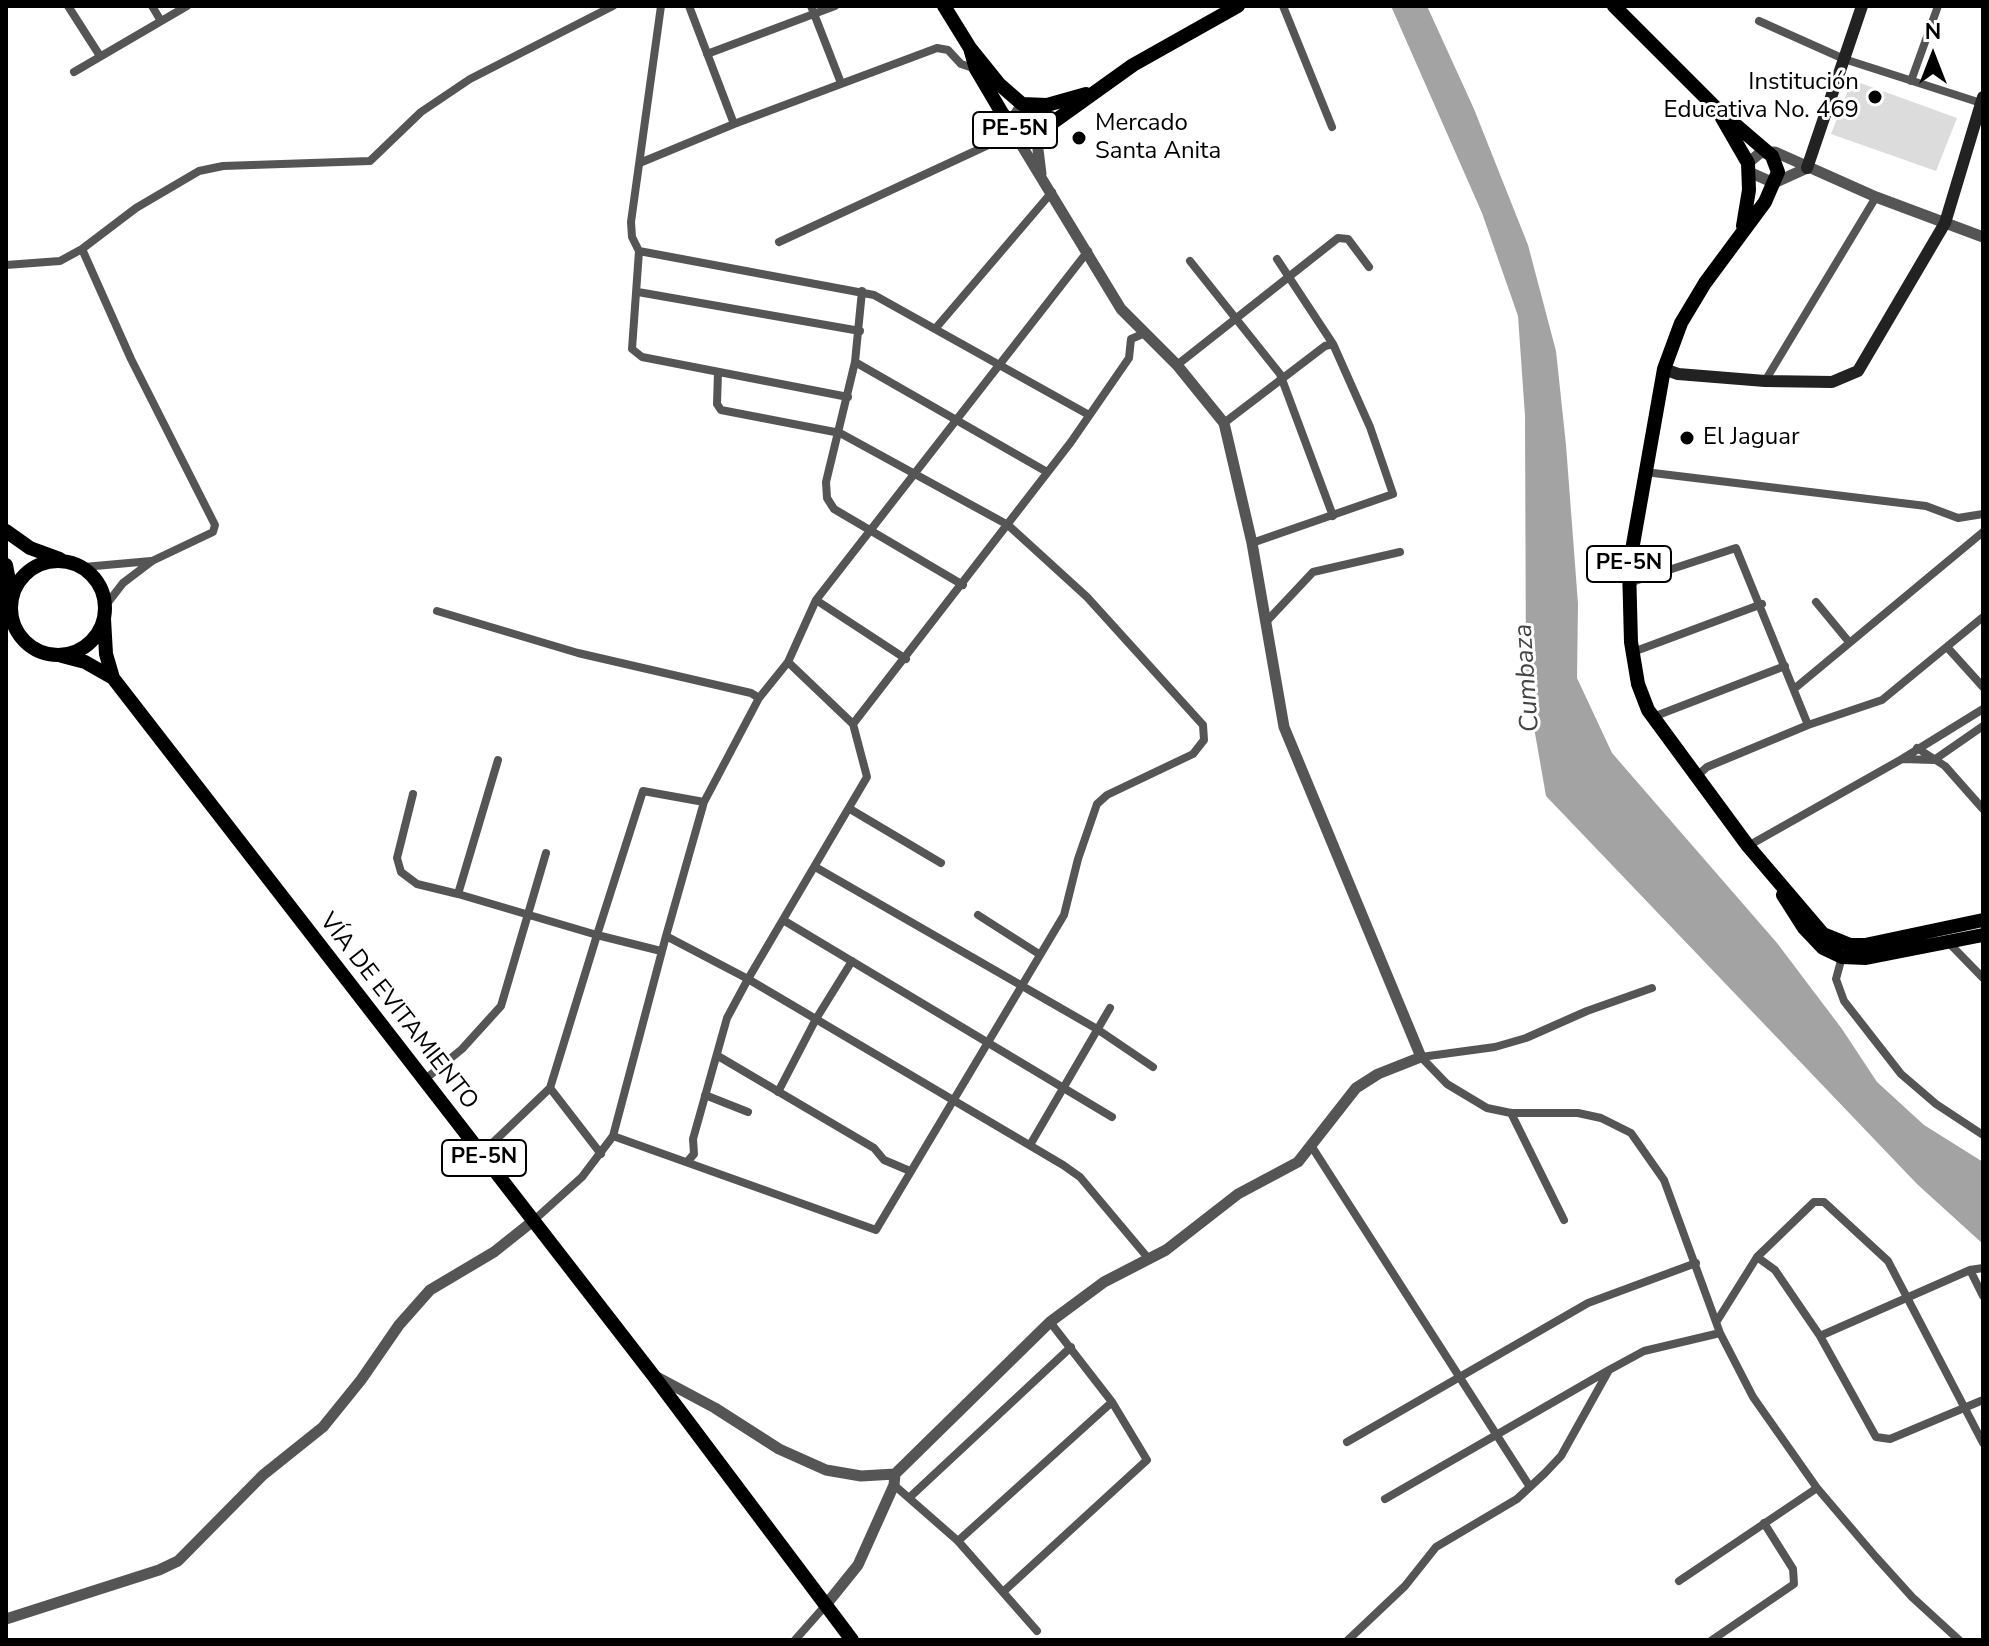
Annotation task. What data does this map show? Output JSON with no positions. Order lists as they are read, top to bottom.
{
  "streets": {
    "main road": ["PE-5N", "VÍA DE EVITAMIENTO"]
  },
  "water": ["Cumbaza"],
  "places": ["Institución Educativa No. 469", "Mercado Santa Anita", "El Jaguar"],
  "north": "top"
}
